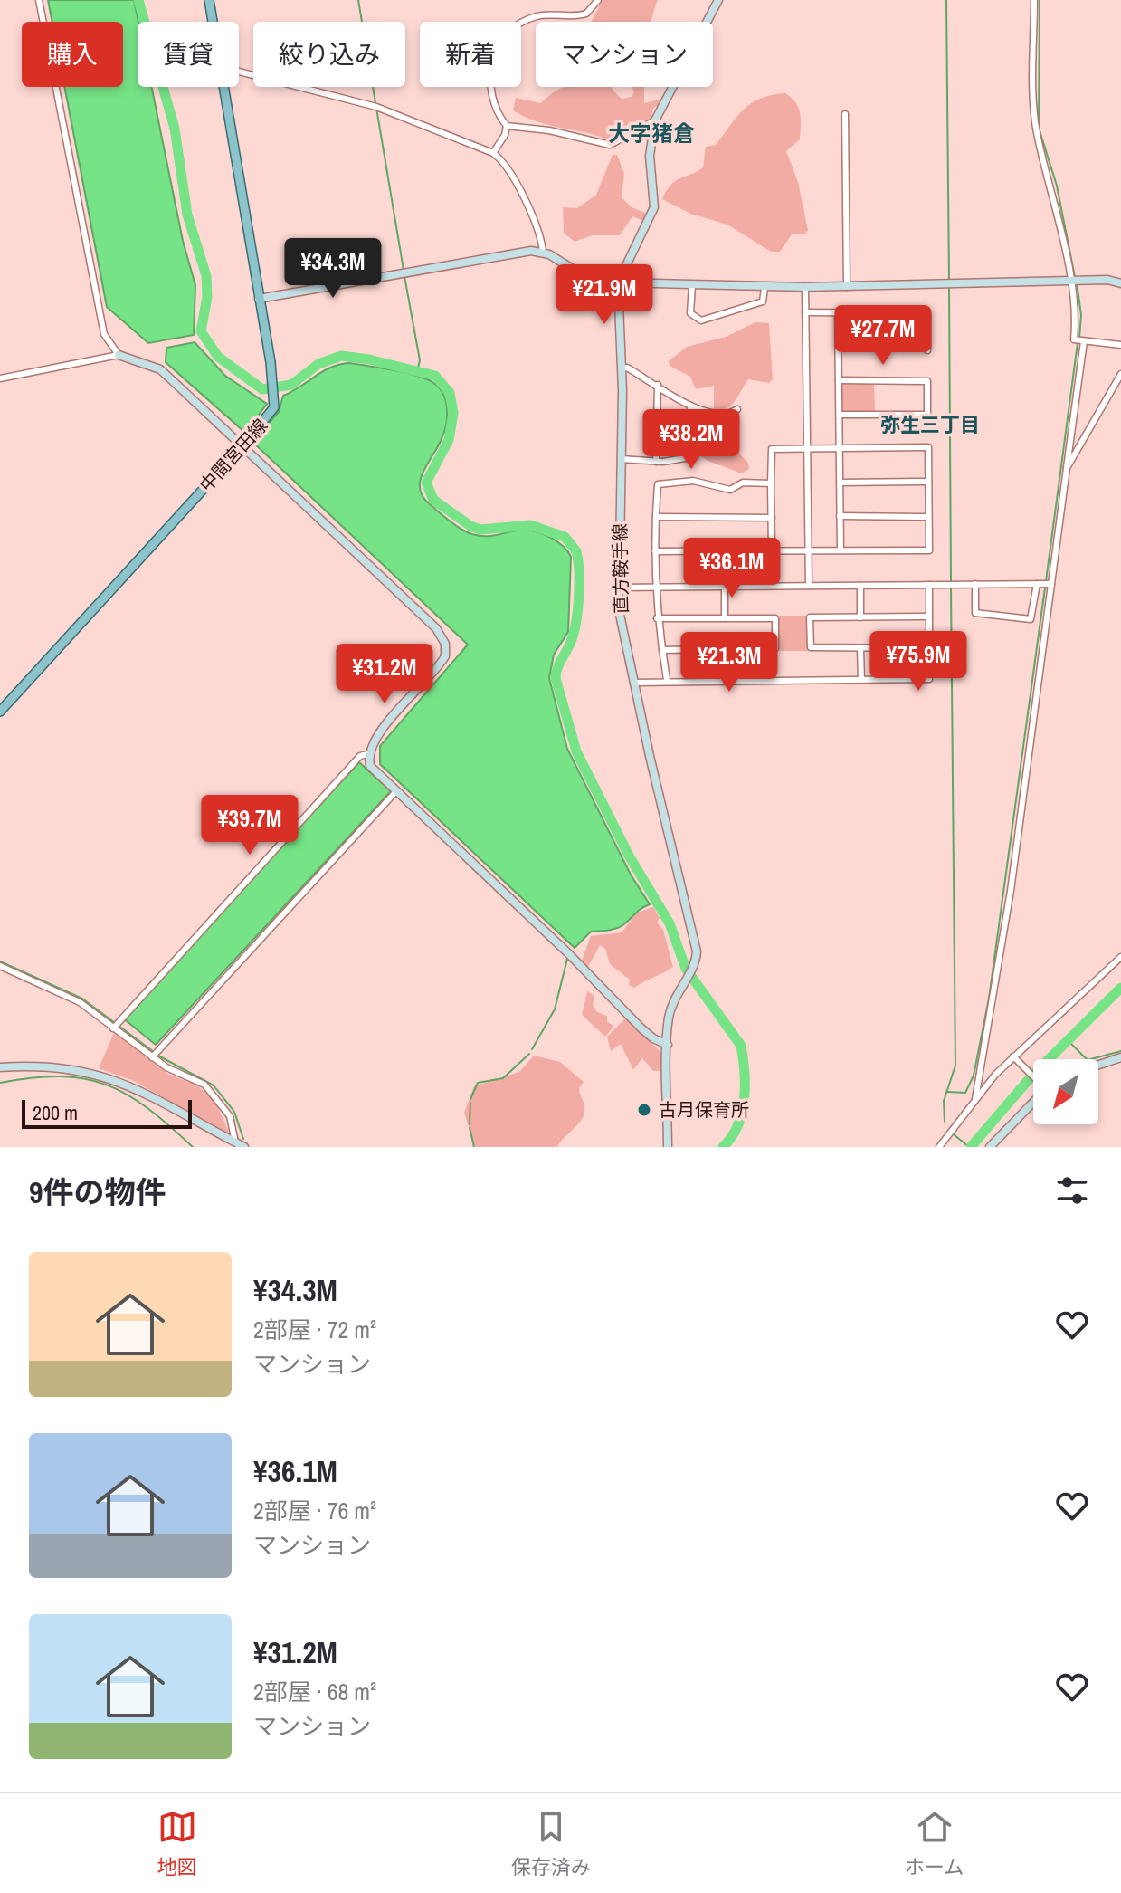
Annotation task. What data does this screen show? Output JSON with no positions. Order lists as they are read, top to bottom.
{
  "streets": {
    "main road": ["中間宮田線"],
    "street": ["直方鞍手線"]
  },
  "districts": ["大字猪倉", "弥生三丁目"],
  "places": ["古月保育所"],
  "scale_bar": "200 m",
  "north": "bottom left",
  "page": {
    "chip": [
      "購入",
      "賃貸",
      "絞り込み",
      "新着",
      "マンション"
    ],
    "price": [
      "¥34.3M",
      "¥21.9M",
      "¥27.7M",
      "¥38.2M",
      "¥36.1M",
      "¥75.9M",
      "¥21.3M",
      "¥31.2M",
      "¥39.7M"
    ],
    "scale": "200 m",
    "heading": "9件の物件",
    "list": [
      {
        "name": "¥34.3M",
        "note": "2部屋 · 72 m² · マンション"
      },
      {
        "name": "¥36.1M",
        "note": "2部屋 · 76 m² · マンション"
      },
      {
        "name": "¥31.2M",
        "note": "2部屋 · 68 m² · マンション"
      }
    ],
    "tabs": ["地図", "保存済み", "ホーム"]
  }
}
